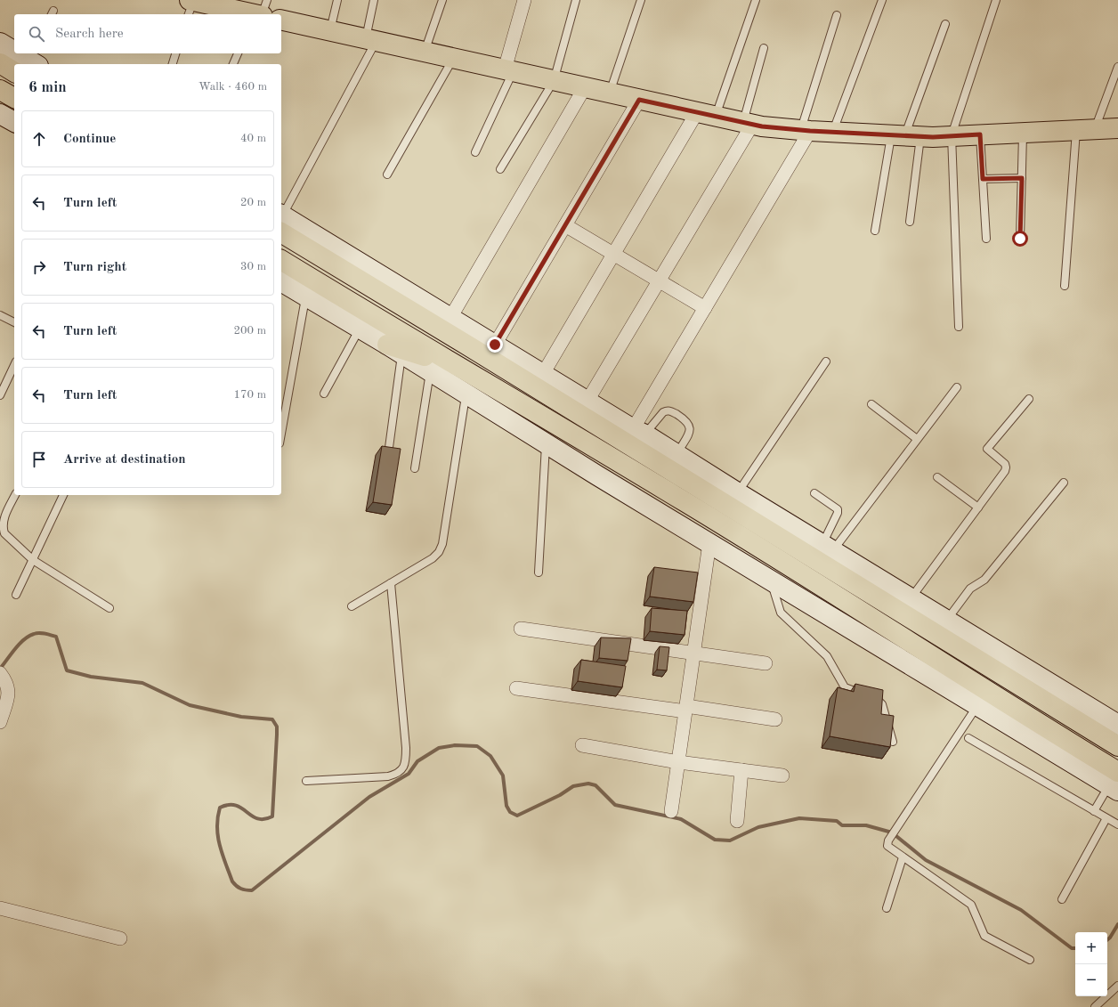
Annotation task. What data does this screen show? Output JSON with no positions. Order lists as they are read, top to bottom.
{
  "page": {
    "search": "Search here",
    "heading": ["6 min", "Walk · 460 m"],
    "list": [
      ["Continue", "40 m"],
      ["Turn left", "20 m"],
      ["Turn right", "30 m"],
      ["Turn left", "200 m"],
      ["Turn left", "170 m"],
      "Arrive at destination"
    ],
    "map_buttons": ["+", "−"]
  }
}
